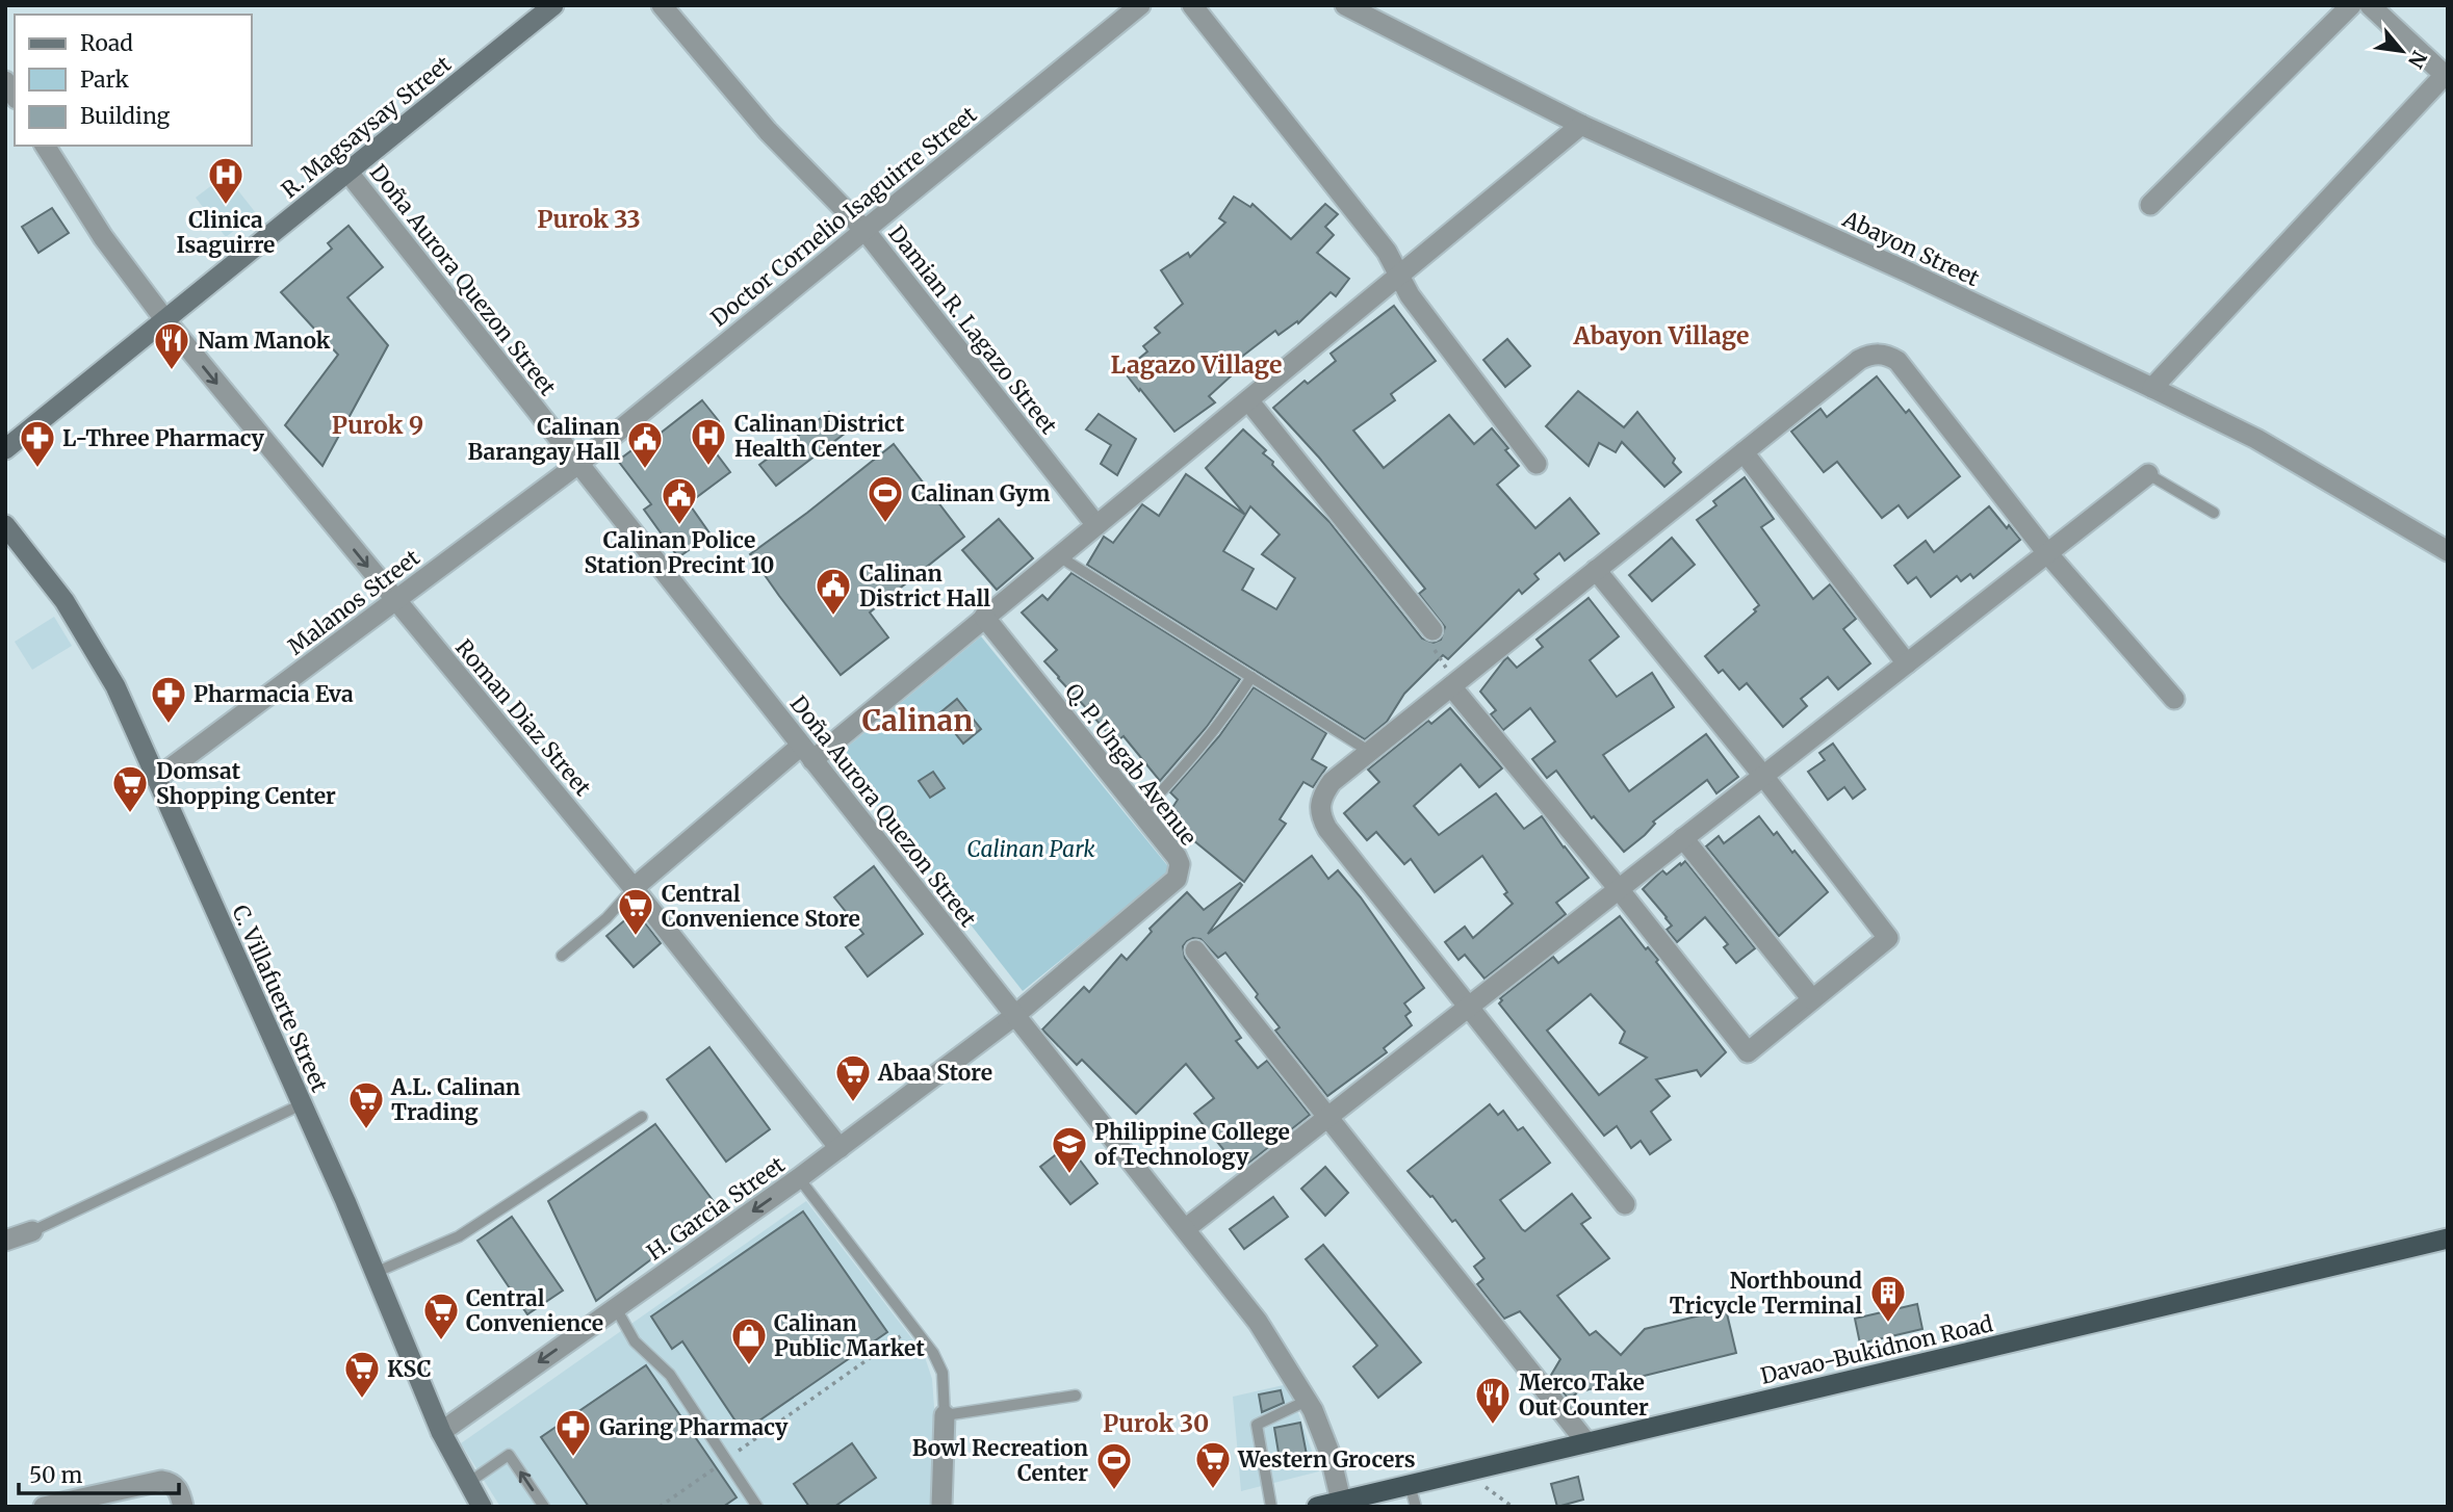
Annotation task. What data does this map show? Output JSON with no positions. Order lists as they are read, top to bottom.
{
  "streets": {
    "highway": ["Davao-Bukidnon Road"],
    "main road": ["R. Magsaysay Street", "C. Villafuerte Street"],
    "street": [
      "Doctor Cornelio Isaguirre Street",
      "Abayon Street",
      "Doña Aurora Quezon Street",
      "Damian R. Lagazo Street",
      "Malanos Street",
      "Roman Diaz Street",
      "Q. P. Ungab Avenue",
      "H. Garcia Street"
    ]
  },
  "crossings": [
    ["R. Magsaysay Street", "Doña Aurora Quezon Street"],
    ["R. Magsaysay Street", "Roman Diaz Street"],
    ["Doctor Cornelio Isaguirre Street", "Doña Aurora Quezon Street"],
    ["Doctor Cornelio Isaguirre Street", "Damian R. Lagazo Street"],
    ["Doctor Cornelio Isaguirre Street", "Malanos Street"],
    ["Doña Aurora Quezon Street", "Malanos Street"],
    ["Doña Aurora Quezon Street", "Q. P. Ungab Avenue"],
    ["Doña Aurora Quezon Street", "H. Garcia Street"],
    ["Doña Aurora Quezon Street", "Davao-Bukidnon Road"],
    ["Malanos Street", "Roman Diaz Street"],
    ["Malanos Street", "C. Villafuerte Street"],
    ["Roman Diaz Street", "H. Garcia Street"],
    ["Q. P. Ungab Avenue", "H. Garcia Street"],
    ["C. Villafuerte Street", "H. Garcia Street"]
  ],
  "one_way": ["H. Garcia Street"],
  "districts": [
    "Purok 33",
    "Abayon Village",
    "Lagazo Village",
    "Purok 9",
    "Calinan",
    "Purok 30"
  ],
  "parks": ["Calinan Park"],
  "places": {
    "hospital": ["Clinica Isaguirre", "Calinan District Health Center"],
    "restaurant": ["Nam Manok", "Merco Take Out Counter"],
    "pharmacy": ["L-Three Pharmacy", "Pharmacia Eva", "Garing Pharmacy"],
    "public building": ["Calinan Barangay Hall", "Calinan Police Station Precint 10", "Calinan District Hall"],
    "sports": ["Calinan Gym", "Bowl Recreation Center"],
    "supermarket": [
      "Domsat Shopping Center",
      "Central Convenience Store",
      "Abaa Store",
      "A.L. Calinan Trading",
      "Central Convenience",
      "KSC",
      "Western Grocers"
    ],
    "school or university": ["Philippine College of Technology"],
    "building": ["Northbound Tricycle Terminal"],
    "shop": ["Calinan Public Market"]
  },
  "legend": ["Road", "Park", "Building"],
  "scale_bar": "50 m",
  "north": "bottom right"
}
